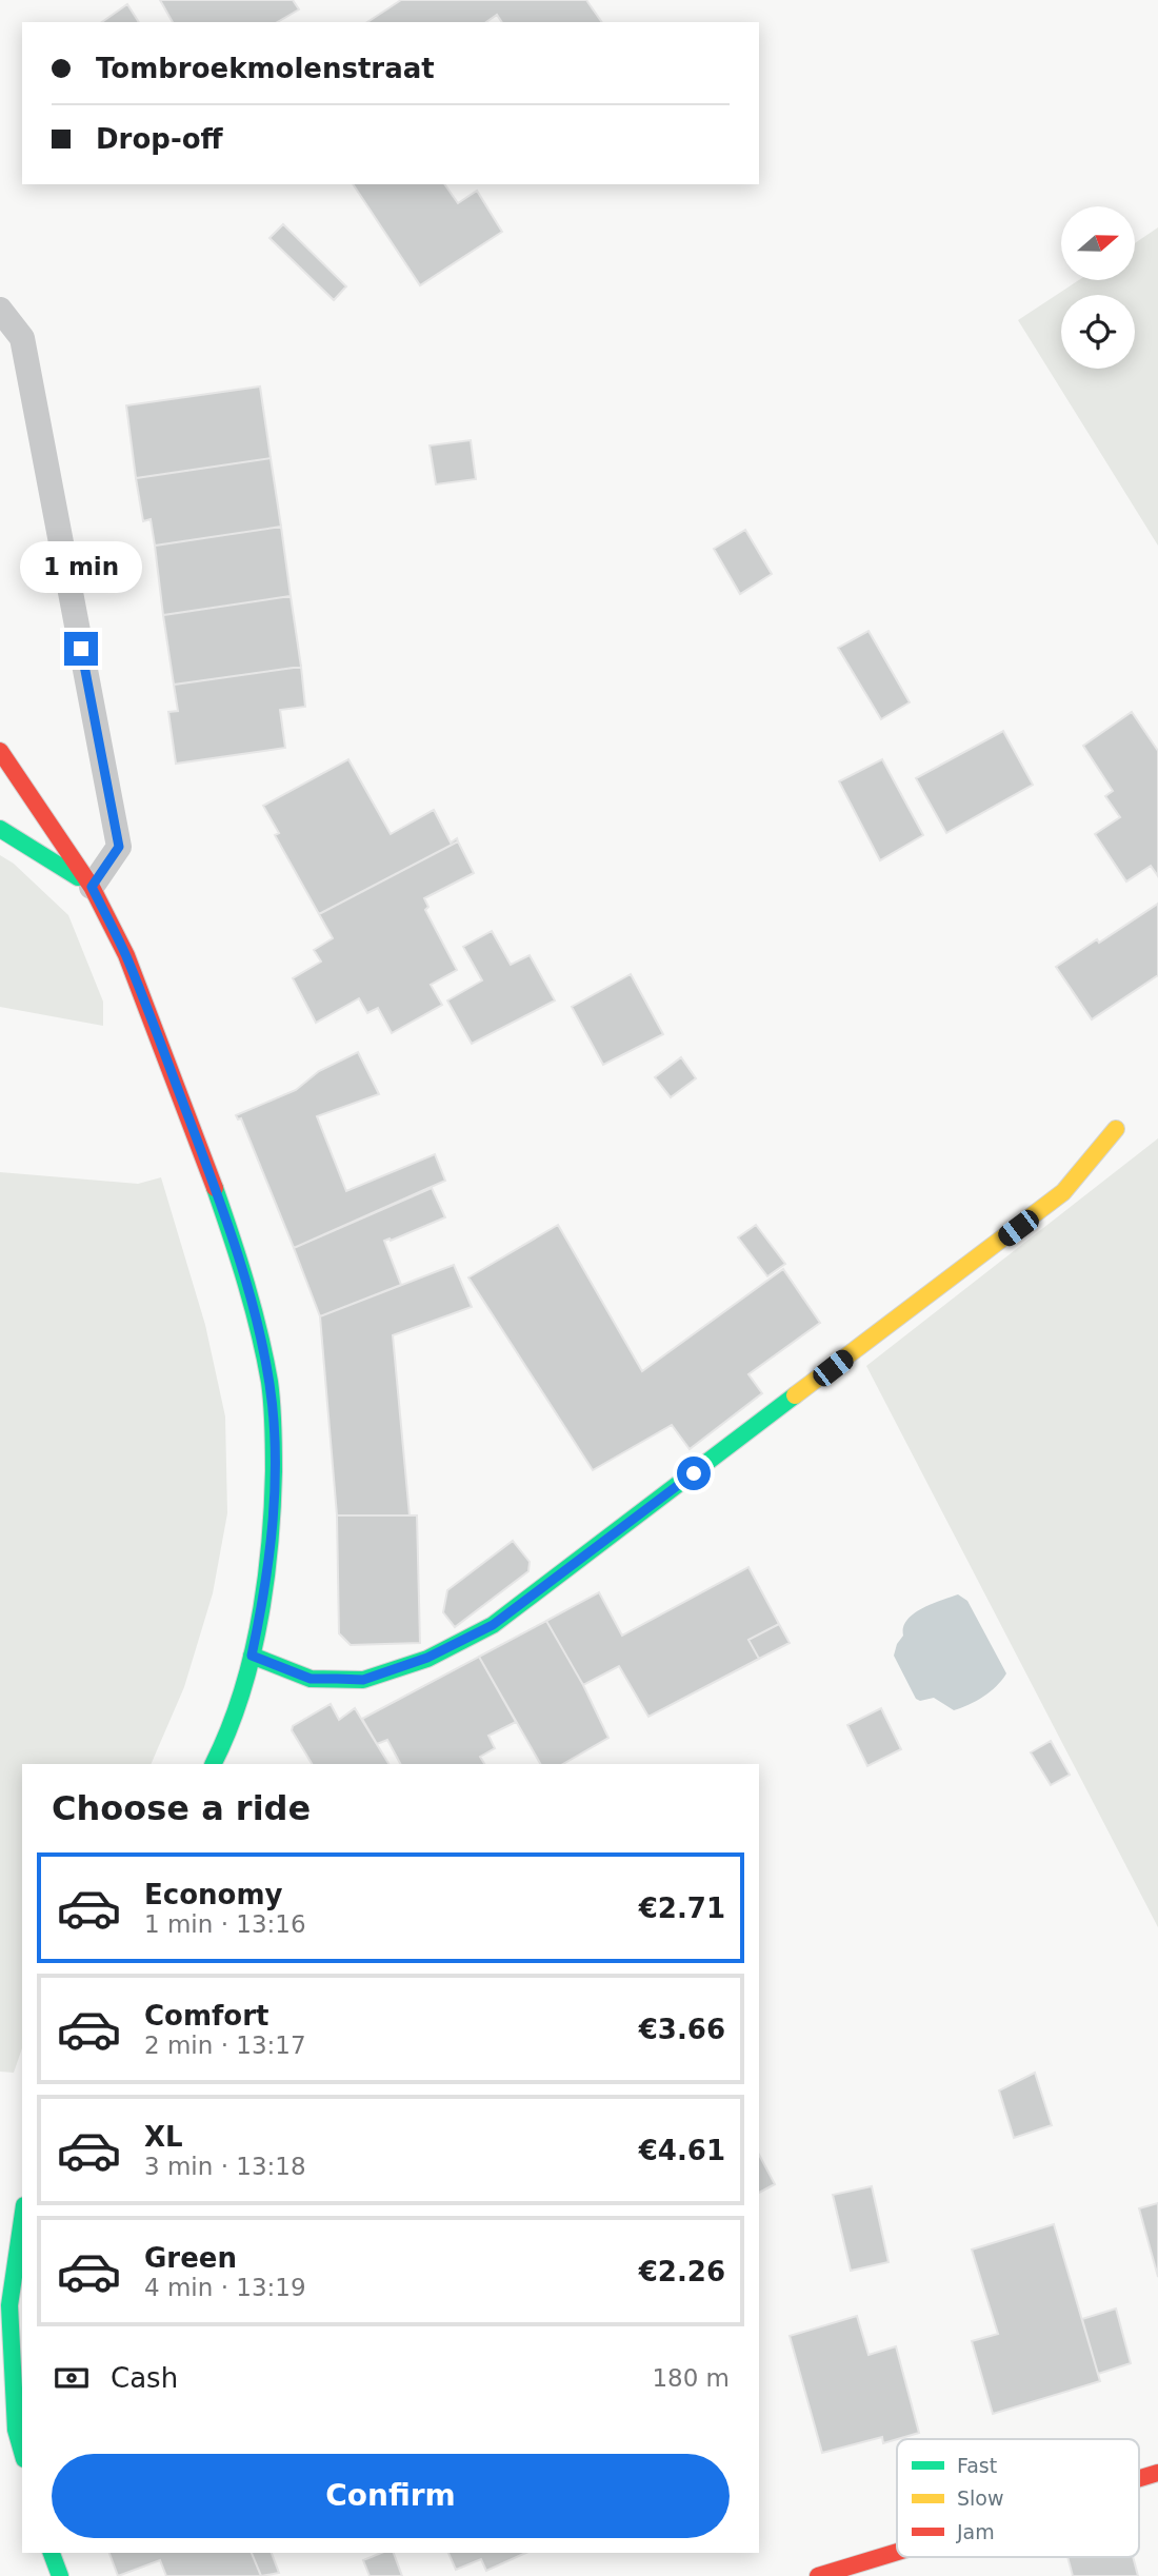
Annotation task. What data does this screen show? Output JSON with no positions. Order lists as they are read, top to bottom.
{
  "legend": ["Fast", "Slow", "Jam"],
  "north": "right",
  "page": {
    "banner": ["Tombroekmolenstraat", "Drop-off"],
    "bubble": "1 min",
    "heading": "Choose a ride",
    "list": [
      {
        "name": "Economy",
        "note": "1 min · 13:16",
        "value": "€2.71"
      },
      {
        "name": "Comfort",
        "note": "2 min · 13:17",
        "value": "€3.66"
      },
      {
        "name": "XL",
        "note": "3 min · 13:18",
        "value": "€4.61"
      },
      {
        "name": "Green",
        "note": "4 min · 13:19",
        "value": "€2.26"
      }
    ],
    "pay": ["Cash", "180 m"],
    "buttons": "Confirm"
  }
}
